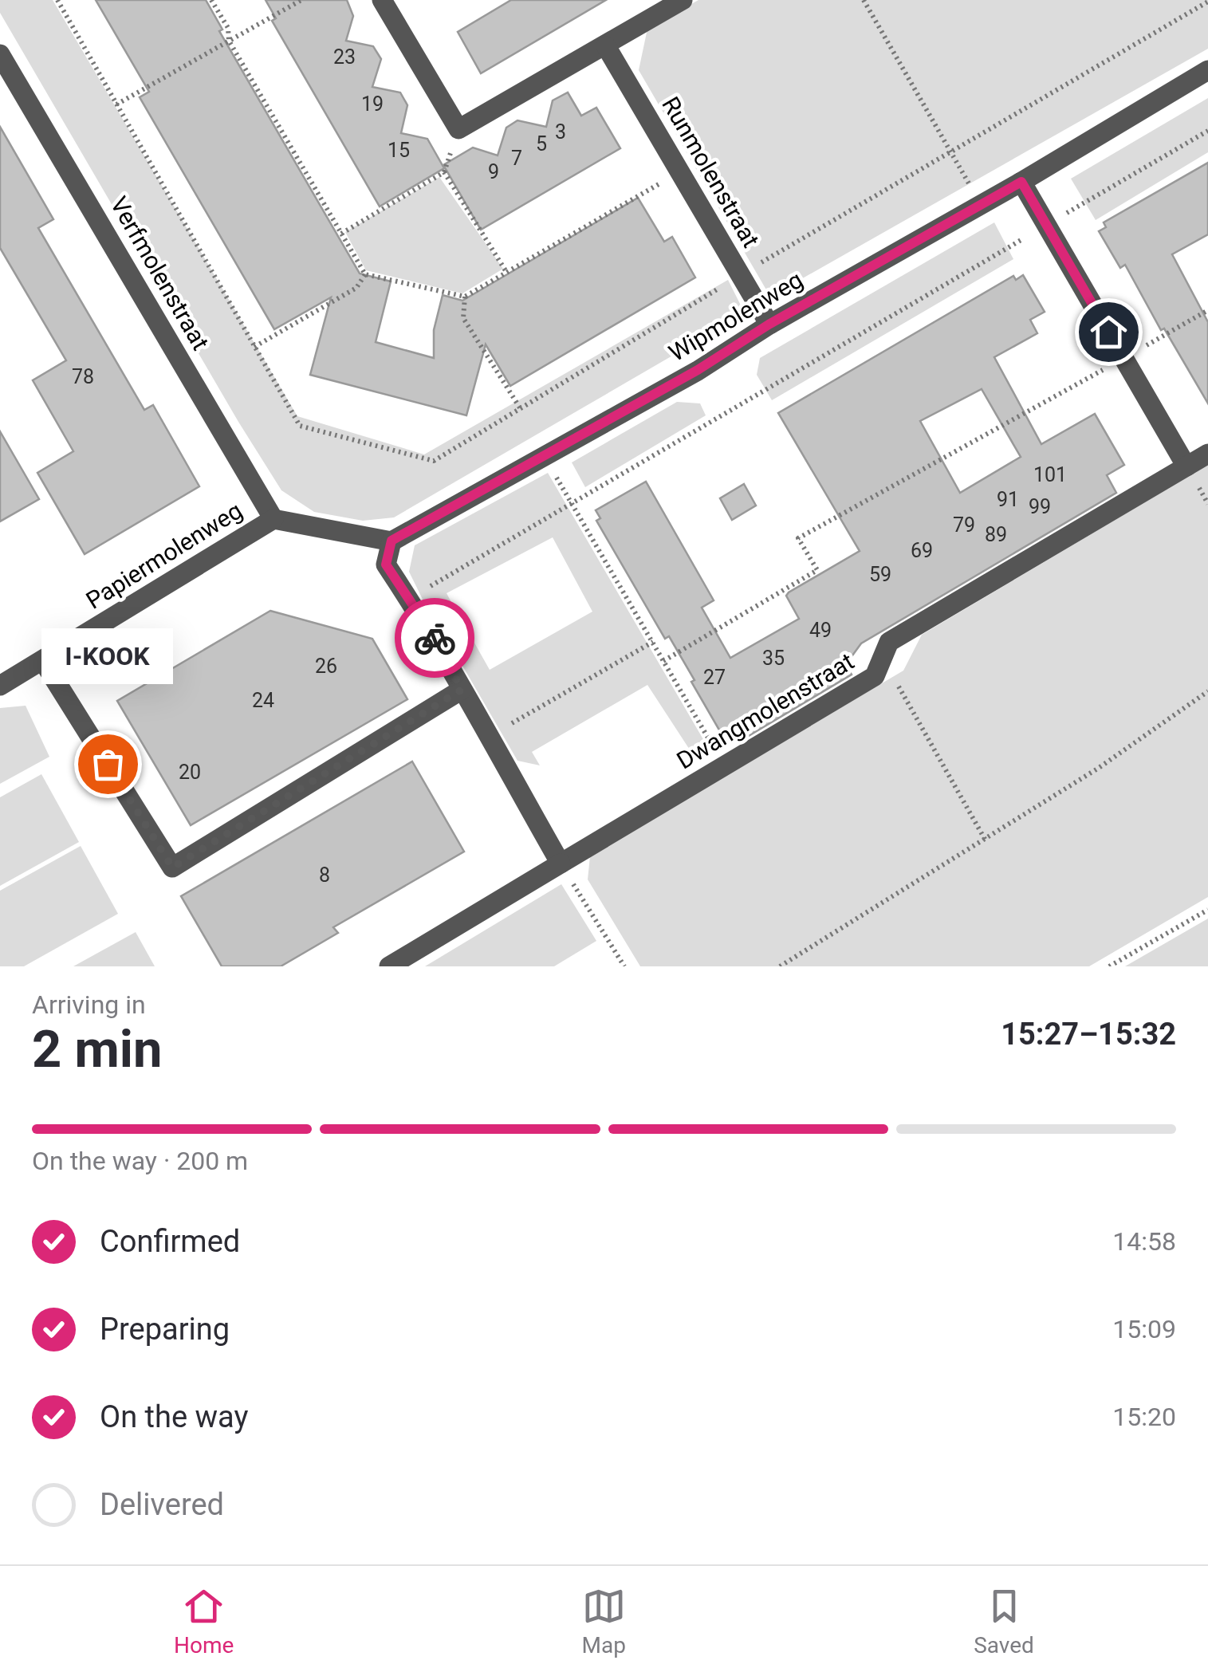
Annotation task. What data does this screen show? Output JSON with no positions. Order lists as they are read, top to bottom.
{
  "streets": {
    "street": [
      "Runmolenstraat",
      "Verfmolenstraat",
      "Wipmolenweg",
      "Papiermolenweg",
      "Dwangmolenstraat"
    ]
  },
  "crossings": [
    ["Runmolenstraat", "Wipmolenweg"],
    ["Verfmolenstraat", "Papiermolenweg"]
  ],
  "places": ["I-KOOK"],
  "house_numbers": [
    "23",
    "19",
    "3",
    "5",
    "15",
    "7",
    "9",
    "78",
    "101",
    "91",
    "99",
    "79",
    "89",
    "69",
    "59",
    "49",
    "35",
    "26",
    "27",
    "24",
    "20",
    "8"
  ],
  "page": {
    "bubble": "I-KOOK",
    "heading": ["2 min", "Arriving in", "15:27–15:32"],
    "bar": "On the way · 200 m",
    "list": [
      ["Confirmed", "14:58"],
      ["Preparing", "15:09"],
      ["On the way", "15:20"],
      "Delivered"
    ],
    "tabs": ["Home", "Map", "Saved"]
  }
}
